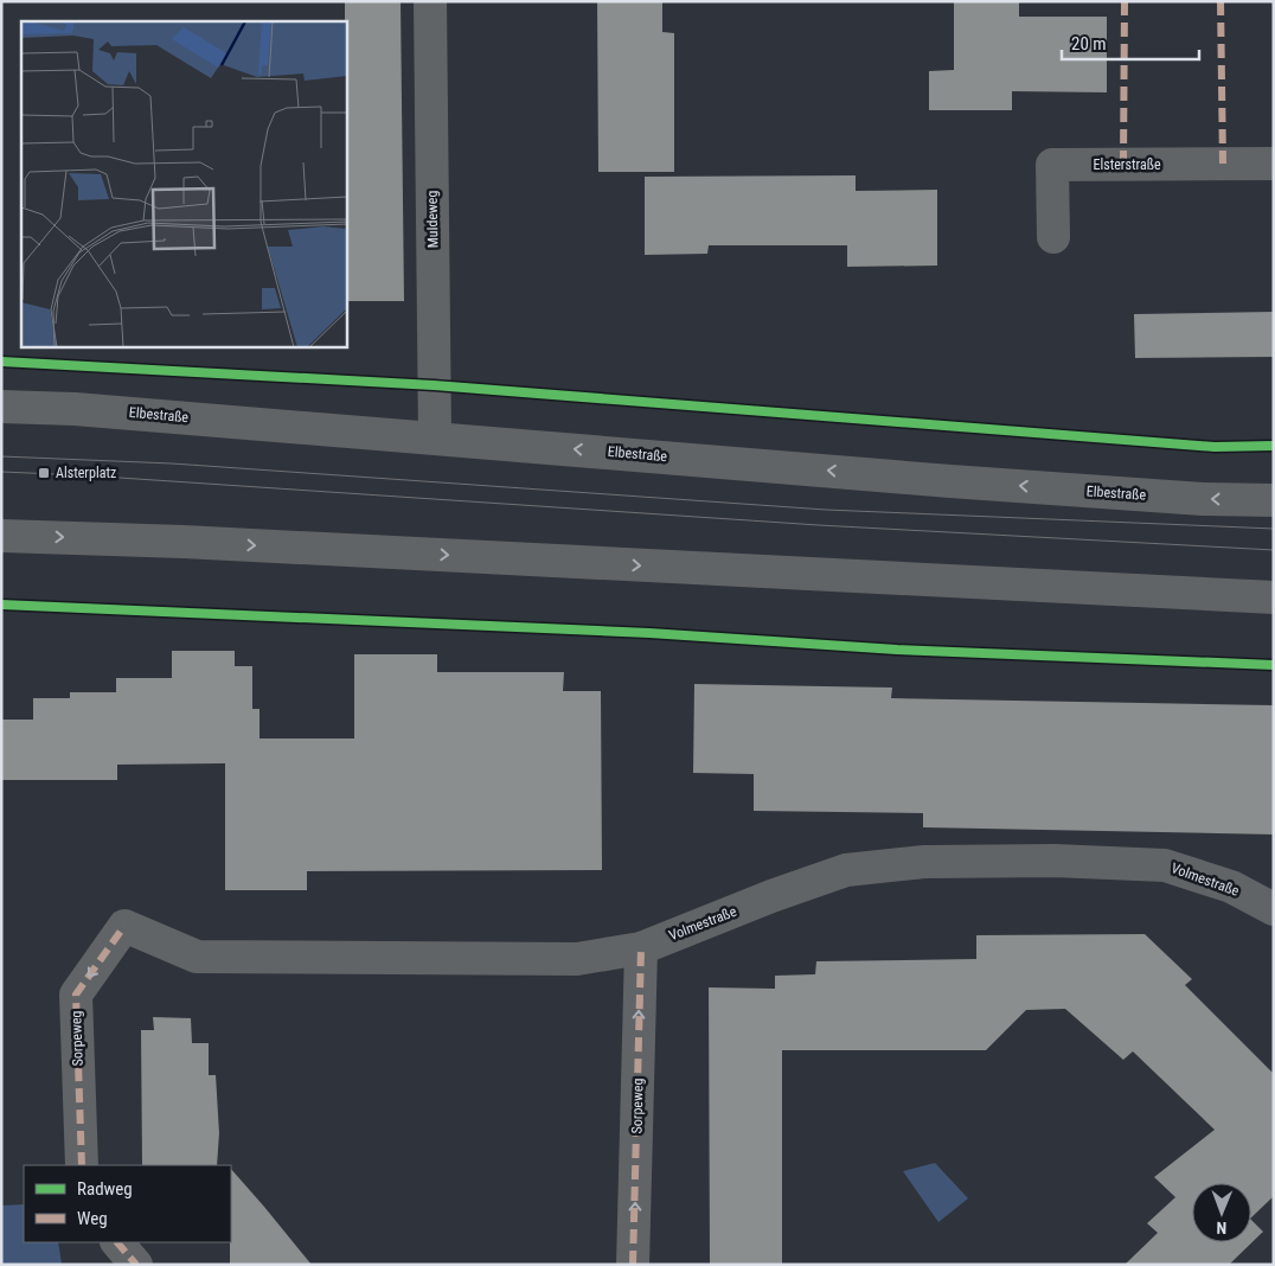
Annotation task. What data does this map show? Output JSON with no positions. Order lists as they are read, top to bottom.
{
  "streets": {
    "street": [
      "Elsterstraße",
      "Muldeweg",
      "Elbestraße",
      "Volmestraße",
      "Sorpeweg"
    ]
  },
  "crossings": [
    ["Muldeweg", "Elbestraße"],
    ["Volmestraße", "Sorpeweg"]
  ],
  "places": {
    "transit": ["Alsterplatz"]
  },
  "legend": ["Radweg", "Weg"],
  "scale_bar": "20 m",
  "north": "bottom"
}
